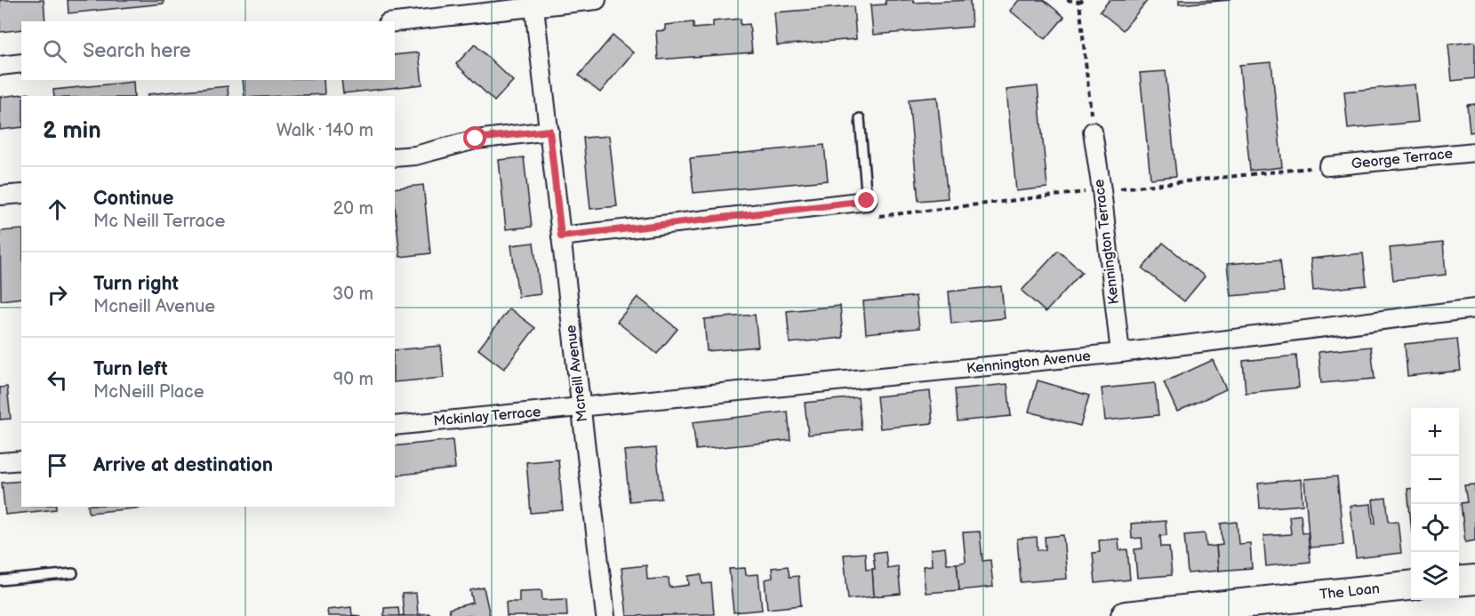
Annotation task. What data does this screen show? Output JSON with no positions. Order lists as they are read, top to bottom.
{
  "streets": {
    "main road": ["The Loan"],
    "street": [
      "George Terrace",
      "Kennington Terrace",
      "Kennington Avenue",
      "Mcneill Avenue",
      "Mckinlay Terrace"
    ]
  },
  "crossings": [
    ["Kennington Terrace", "Kennington Avenue"],
    ["Kennington Avenue", "Mcneill Avenue"],
    ["Kennington Avenue", "Mckinlay Terrace"],
    ["Mcneill Avenue", "Mckinlay Terrace"]
  ],
  "page": {
    "search": "Search here",
    "heading": ["2 min", "Walk · 140 m"],
    "list": [
      ["Continue", "Mc Neill Terrace", "20 m"],
      ["Turn right", "Mcneill Avenue", "30 m"],
      ["Turn left", "McNeill Place", "90 m"],
      "Arrive at destination"
    ],
    "map_buttons": ["+", "−"]
  }
}
